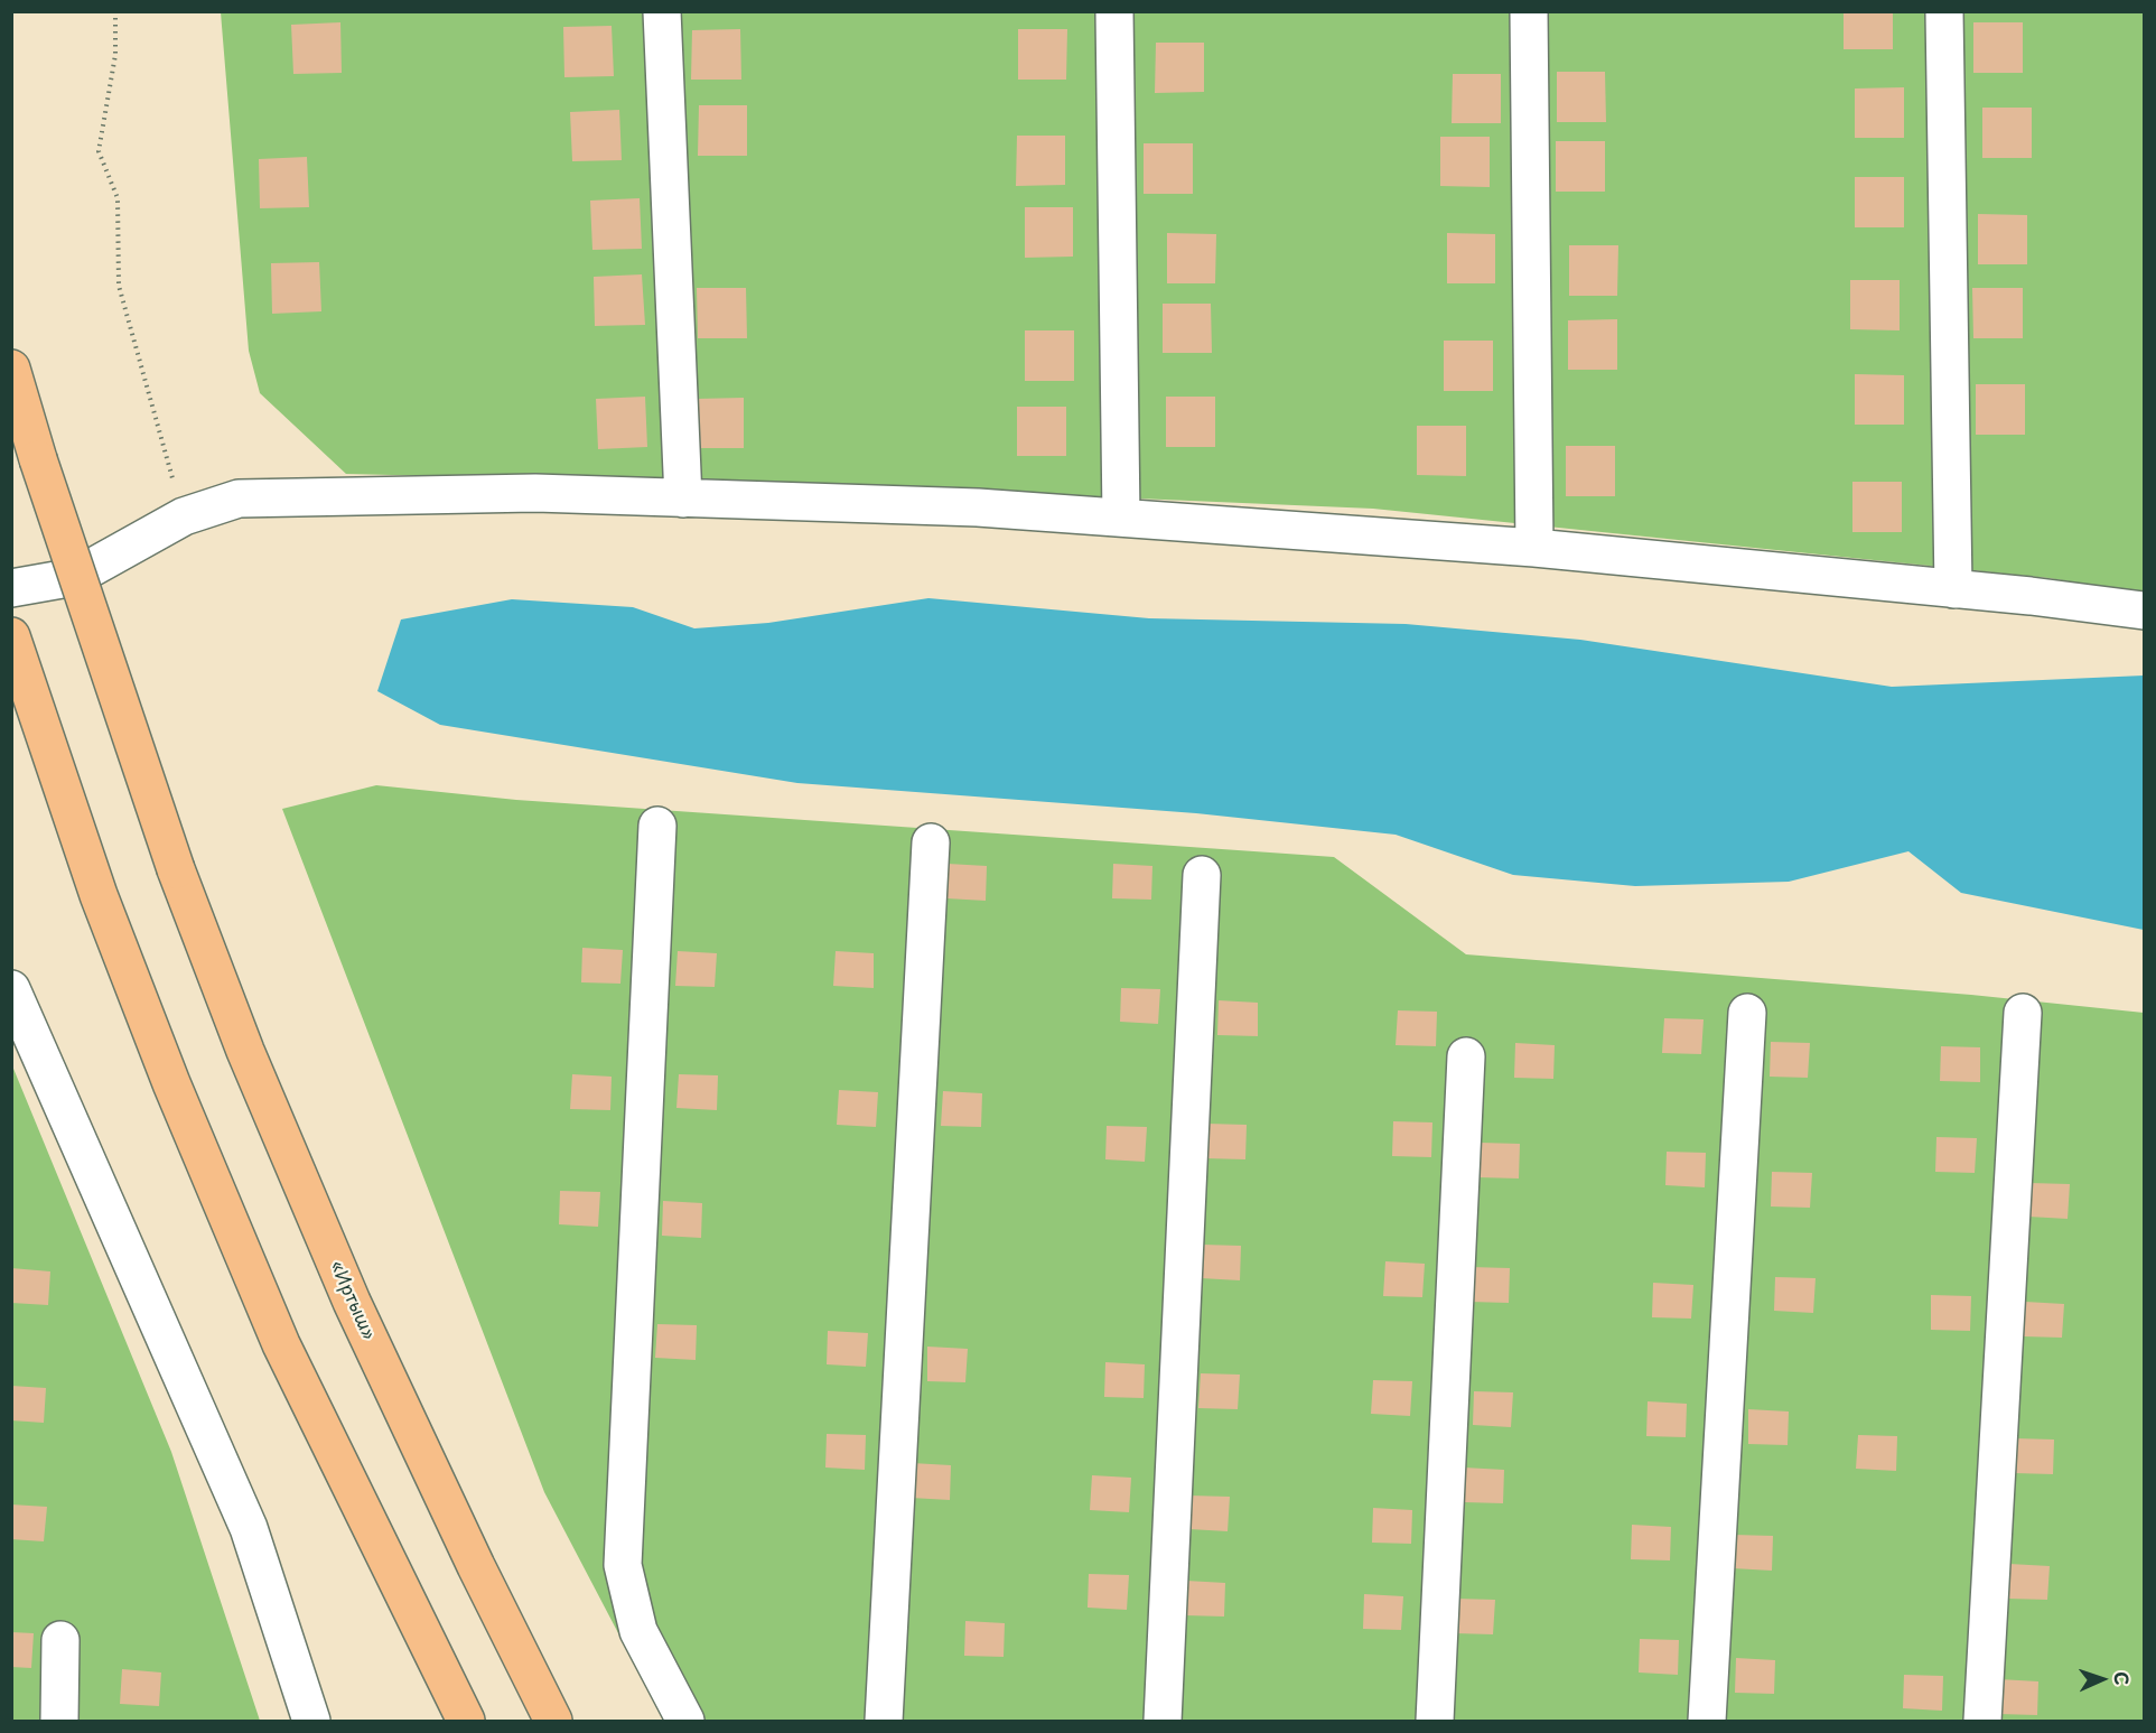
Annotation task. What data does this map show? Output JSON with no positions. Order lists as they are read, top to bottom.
{
  "streets": {
    "highway": ["«Иртыш»"]
  },
  "north": "right"
}
